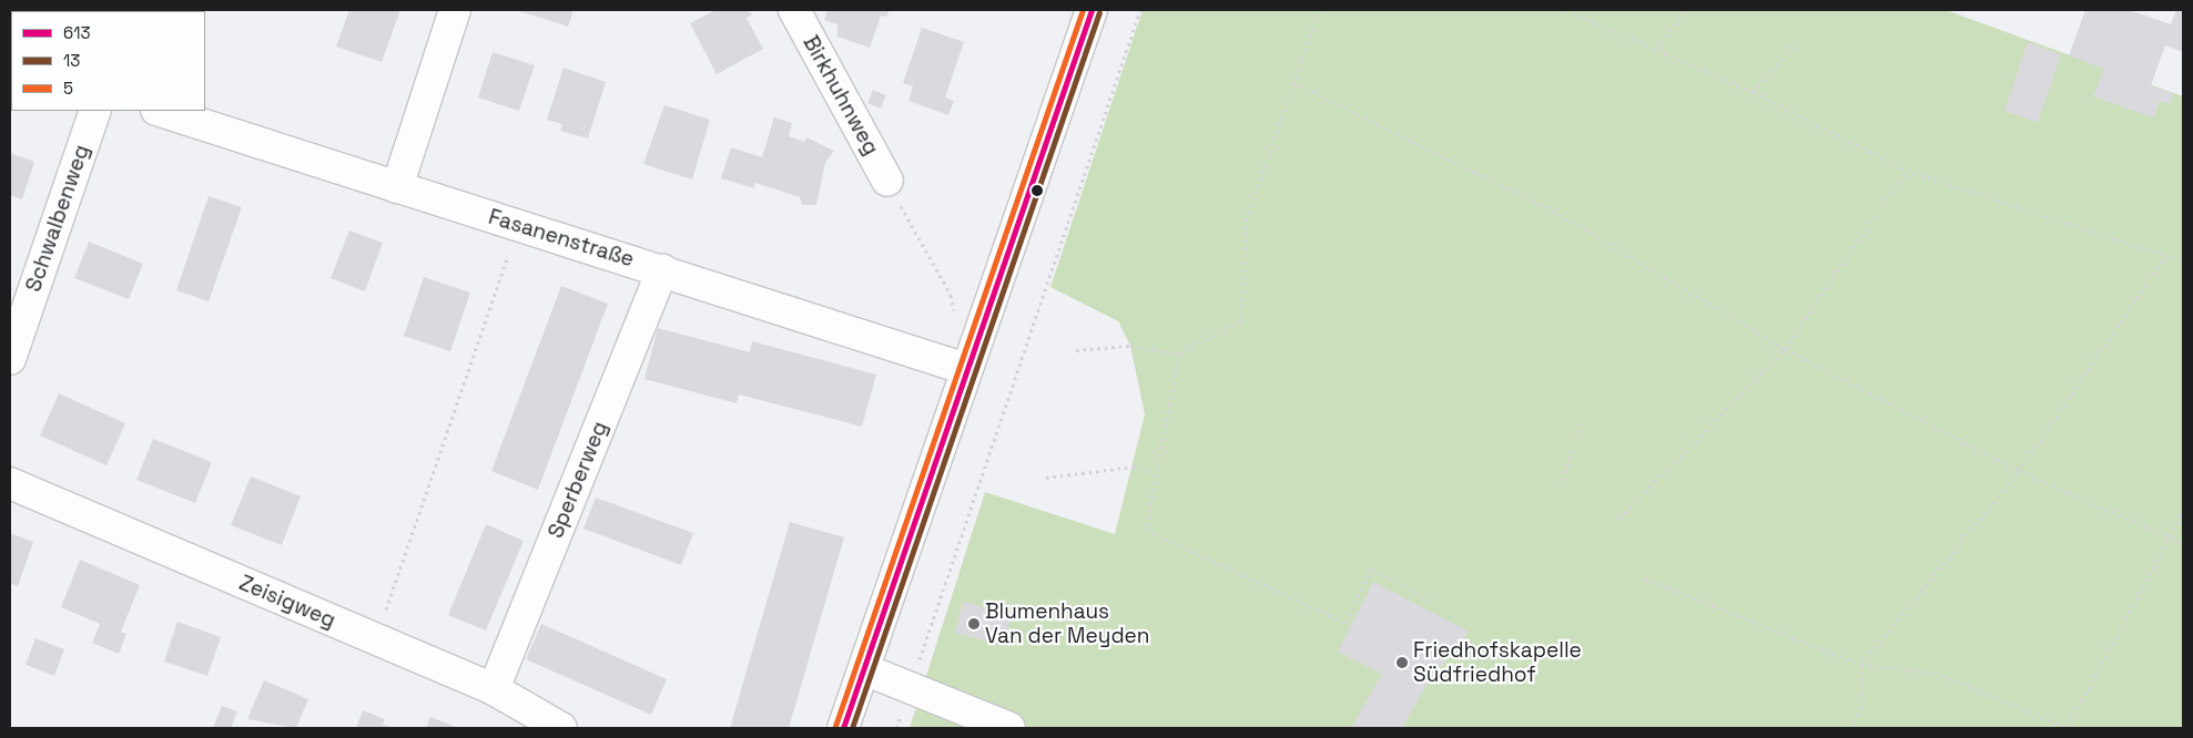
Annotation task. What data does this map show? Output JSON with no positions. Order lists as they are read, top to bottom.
{
  "streets": {
    "street": [
      "Birkhuhnweg",
      "Schwalbenweg",
      "Fasanenstraße",
      "Sperberweg",
      "Zeisigweg"
    ]
  },
  "crossings": [
    ["Fasanenstraße", "Sperberweg"],
    ["Sperberweg", "Zeisigweg"]
  ],
  "places": ["Blumenhaus Van der Meyden", "Friedhofskapelle Südfriedhof"],
  "lines": ["transit line 613", "transit line 5", "transit line 13"],
  "legend": ["613", "13", "5"]
}
